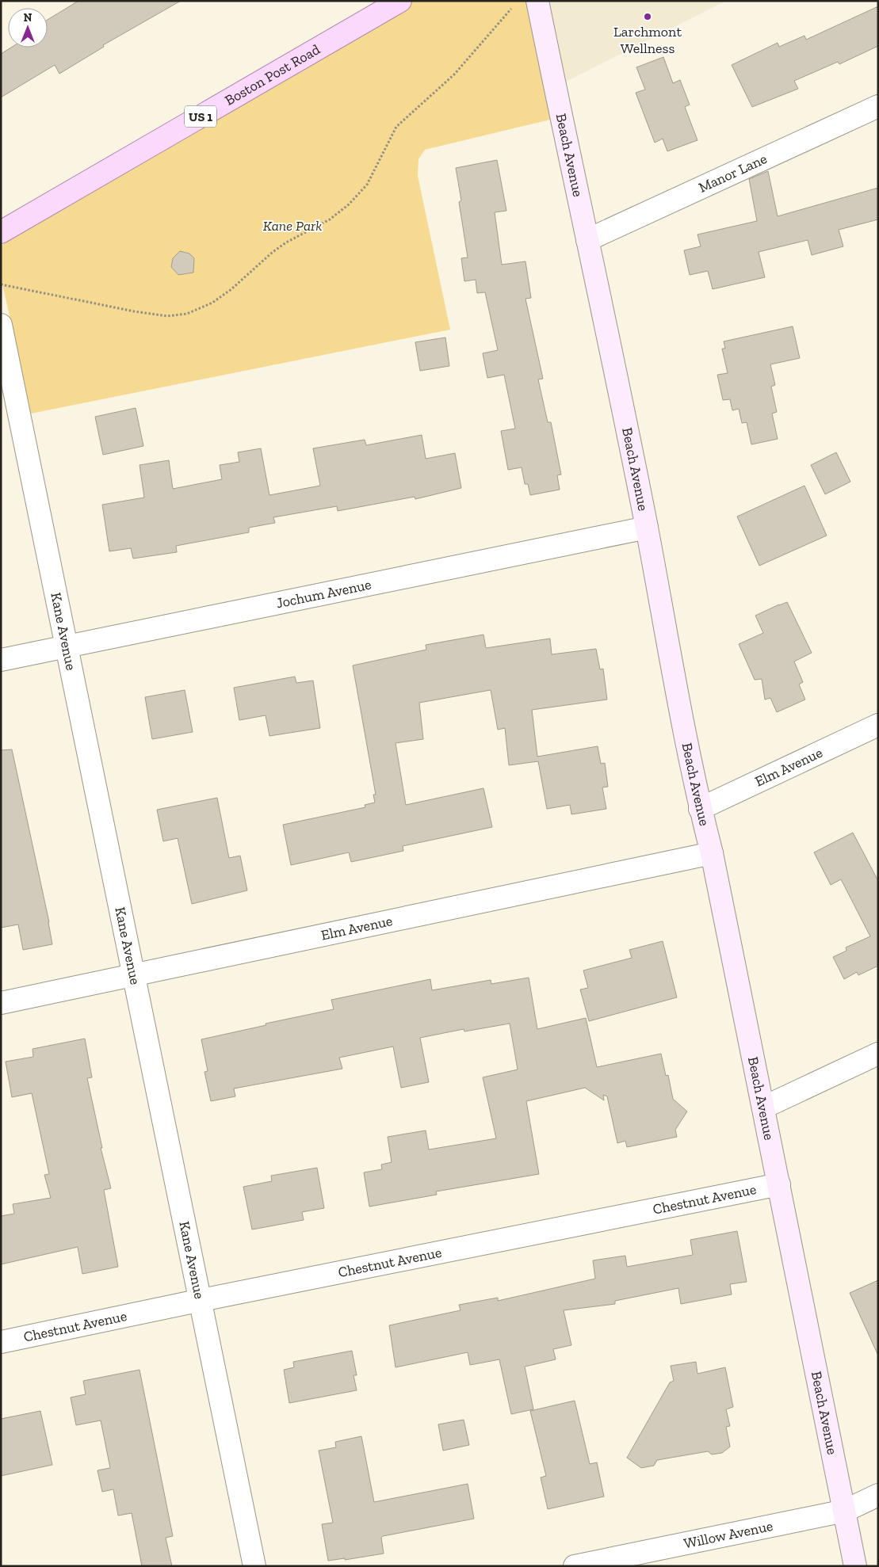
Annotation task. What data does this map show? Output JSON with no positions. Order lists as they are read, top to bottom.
{
  "streets": {
    "main road": ["Boston Post Road", "US 1"],
    "street": [
      "Beach Avenue",
      "Manor Lane",
      "Jochum Avenue",
      "Kane Avenue",
      "Elm Avenue",
      "Chestnut Avenue",
      "Willow Avenue"
    ]
  },
  "crossings": [
    ["Beach Avenue", "Manor Lane"],
    ["Beach Avenue", "Jochum Avenue"],
    ["Beach Avenue", "Elm Avenue"],
    ["Beach Avenue", "Chestnut Avenue"],
    ["Beach Avenue", "Willow Avenue"],
    ["Jochum Avenue", "Kane Avenue"],
    ["Kane Avenue", "Elm Avenue"],
    ["Kane Avenue", "Chestnut Avenue"]
  ],
  "parks": ["Kane Park"],
  "places": ["Larchmont Wellness"],
  "north": "top"
}
